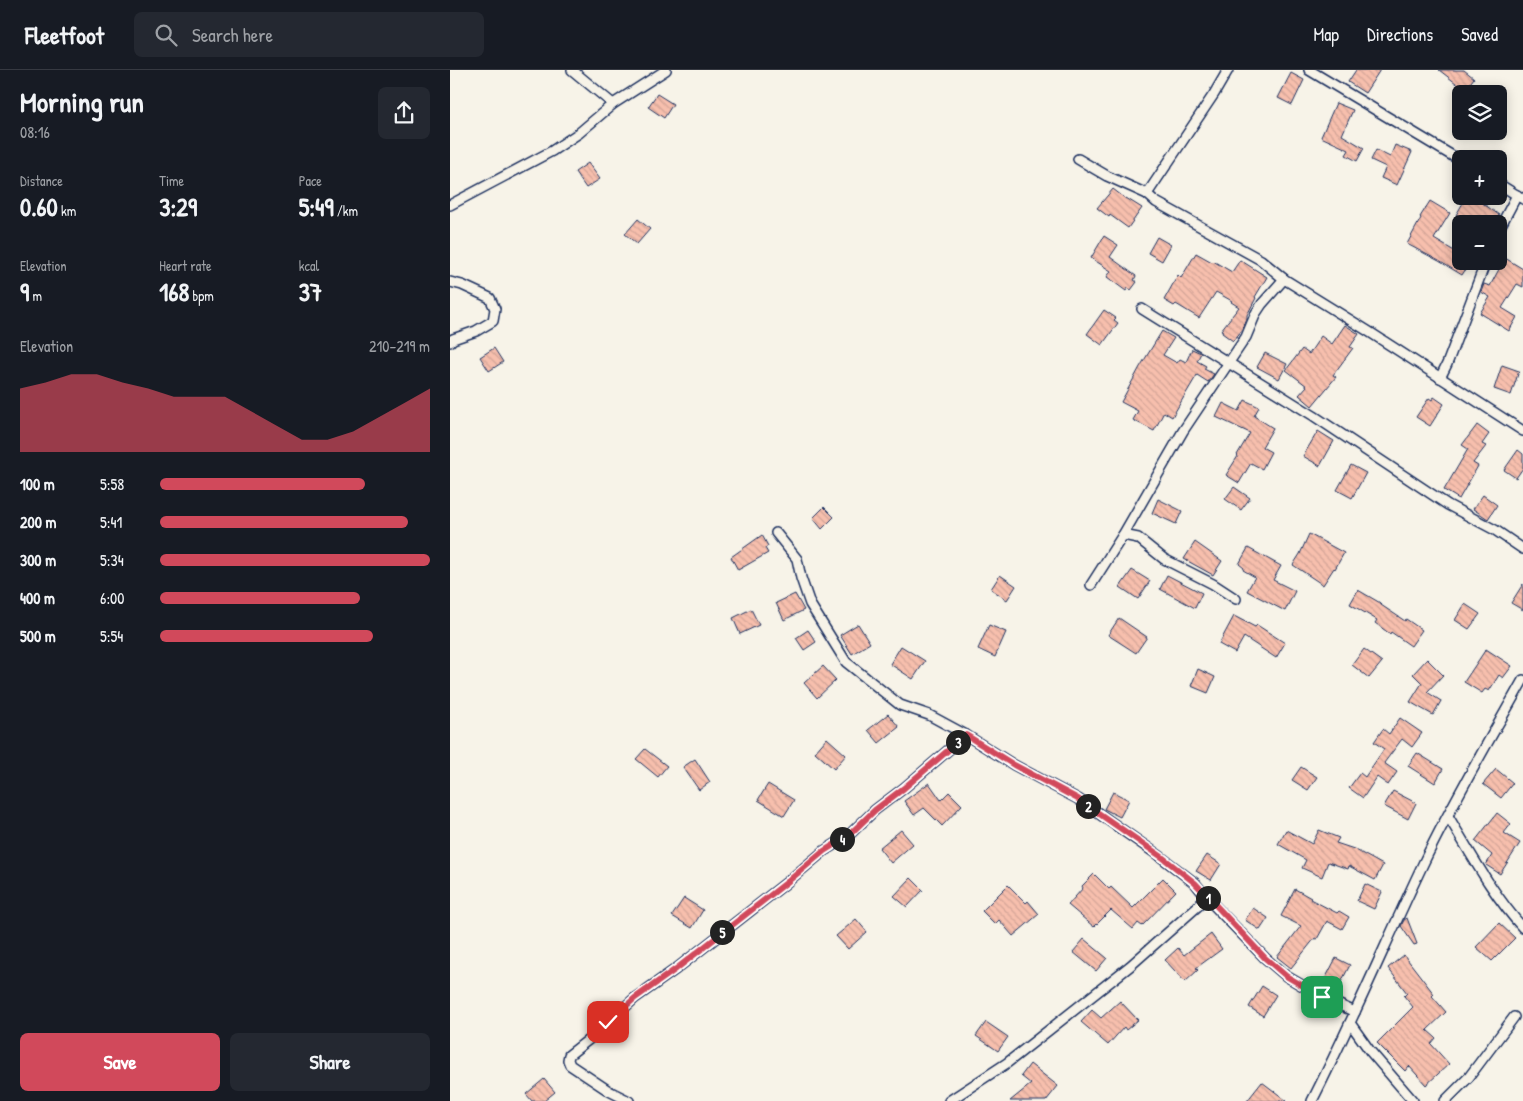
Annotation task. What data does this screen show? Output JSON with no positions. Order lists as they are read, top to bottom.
{
  "page": {
    "header": "Fleetfoot",
    "search": "Search here",
    "nav": ["Map", "Directions", "Saved"],
    "heading": ["Morning run", "08:16"],
    "map_buttons": ["+", "−"],
    "stats": [
      ["Distance", "0.60 km"],
      ["Time", "3:29"],
      ["Pace", "5:49 /km"],
      ["Elevation", "9 m"],
      ["Heart rate", "168 bpm"],
      ["kcal", "37"]
    ],
    "chart": ["Elevation", "210–219 m"],
    "list": [
      {
        "name": "100 m",
        "note": "5:58"
      },
      {
        "name": "200 m",
        "note": "5:41"
      },
      {
        "name": "300 m",
        "note": "5:34"
      },
      {
        "name": "400 m",
        "note": "6:00"
      },
      {
        "name": "500 m",
        "note": "5:54"
      }
    ],
    "pins": [
      "3",
      "2",
      "4",
      "1",
      "5"
    ],
    "buttons": ["Save", "Share"]
  }
}
